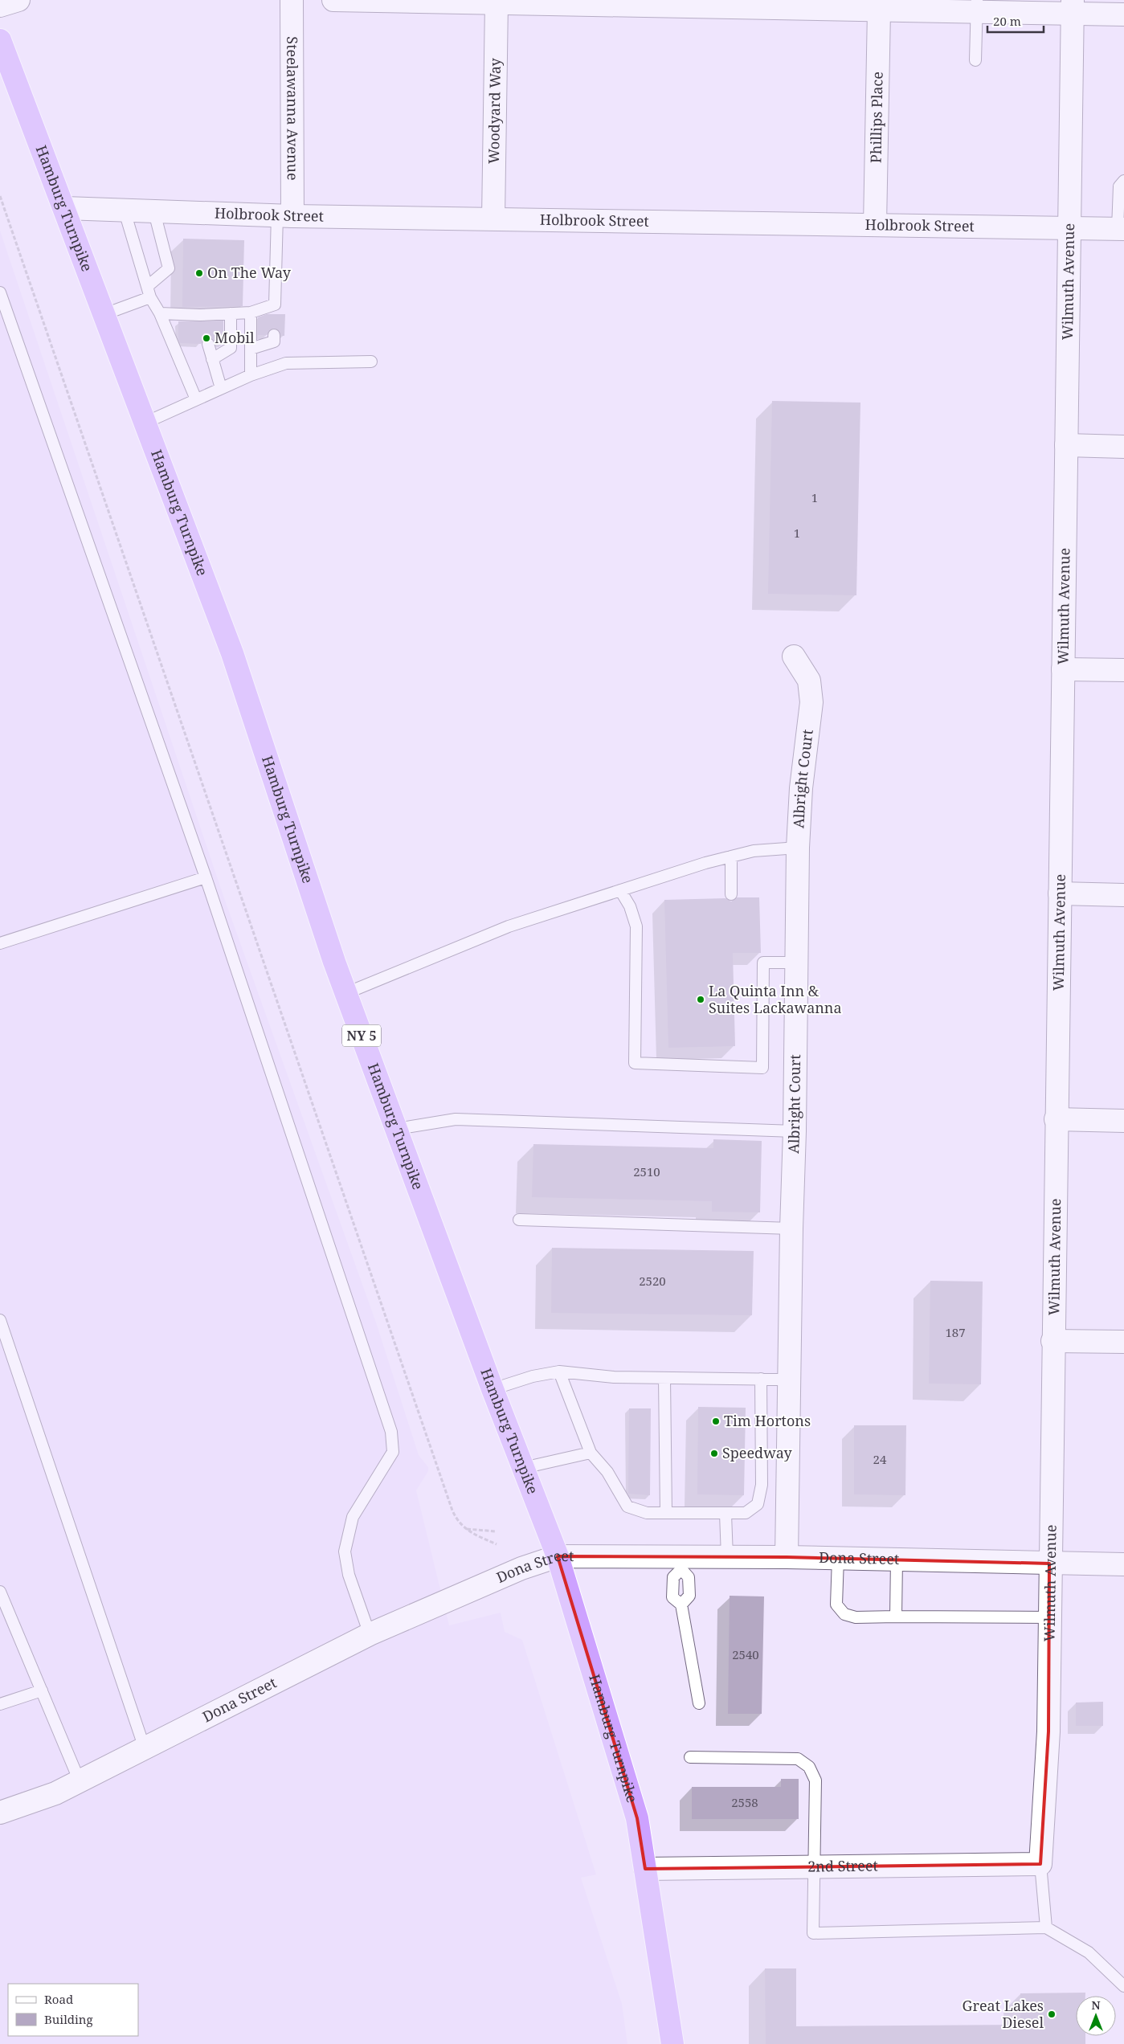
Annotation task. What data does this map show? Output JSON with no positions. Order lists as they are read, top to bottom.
{
  "streets": {
    "highway": ["Hamburg Turnpike", "NY 5"],
    "street": [
      "Steelawanna Avenue",
      "Woodyard Way",
      "Phillips Place",
      "Holbrook Street",
      "Wilmuth Avenue",
      "Albright Court",
      "Dona Street",
      "2nd Street"
    ]
  },
  "crossings": [
    ["Steelawanna Avenue", "Holbrook Street"],
    ["Woodyard Way", "Holbrook Street"],
    ["Phillips Place", "Holbrook Street"],
    ["Hamburg Turnpike", "Holbrook Street"],
    ["Hamburg Turnpike", "Dona Street"],
    ["Hamburg Turnpike", "2nd Street"],
    ["Holbrook Street", "Wilmuth Avenue"],
    ["Wilmuth Avenue", "Dona Street"],
    ["Wilmuth Avenue", "2nd Street"],
    ["Albright Court", "Dona Street"]
  ],
  "places": [
    "On The Way",
    "Mobil",
    "La Quinta Inn & Suites Lackawanna",
    "Tim Hortons",
    "Speedway",
    "Great Lakes Diesel"
  ],
  "house_numbers": [
    "1",
    "1",
    "2510",
    "2520",
    "187",
    "24",
    "2540",
    "2558"
  ],
  "legend": ["Road", "Building"],
  "scale_bar": "20 m",
  "north": "top"
}
